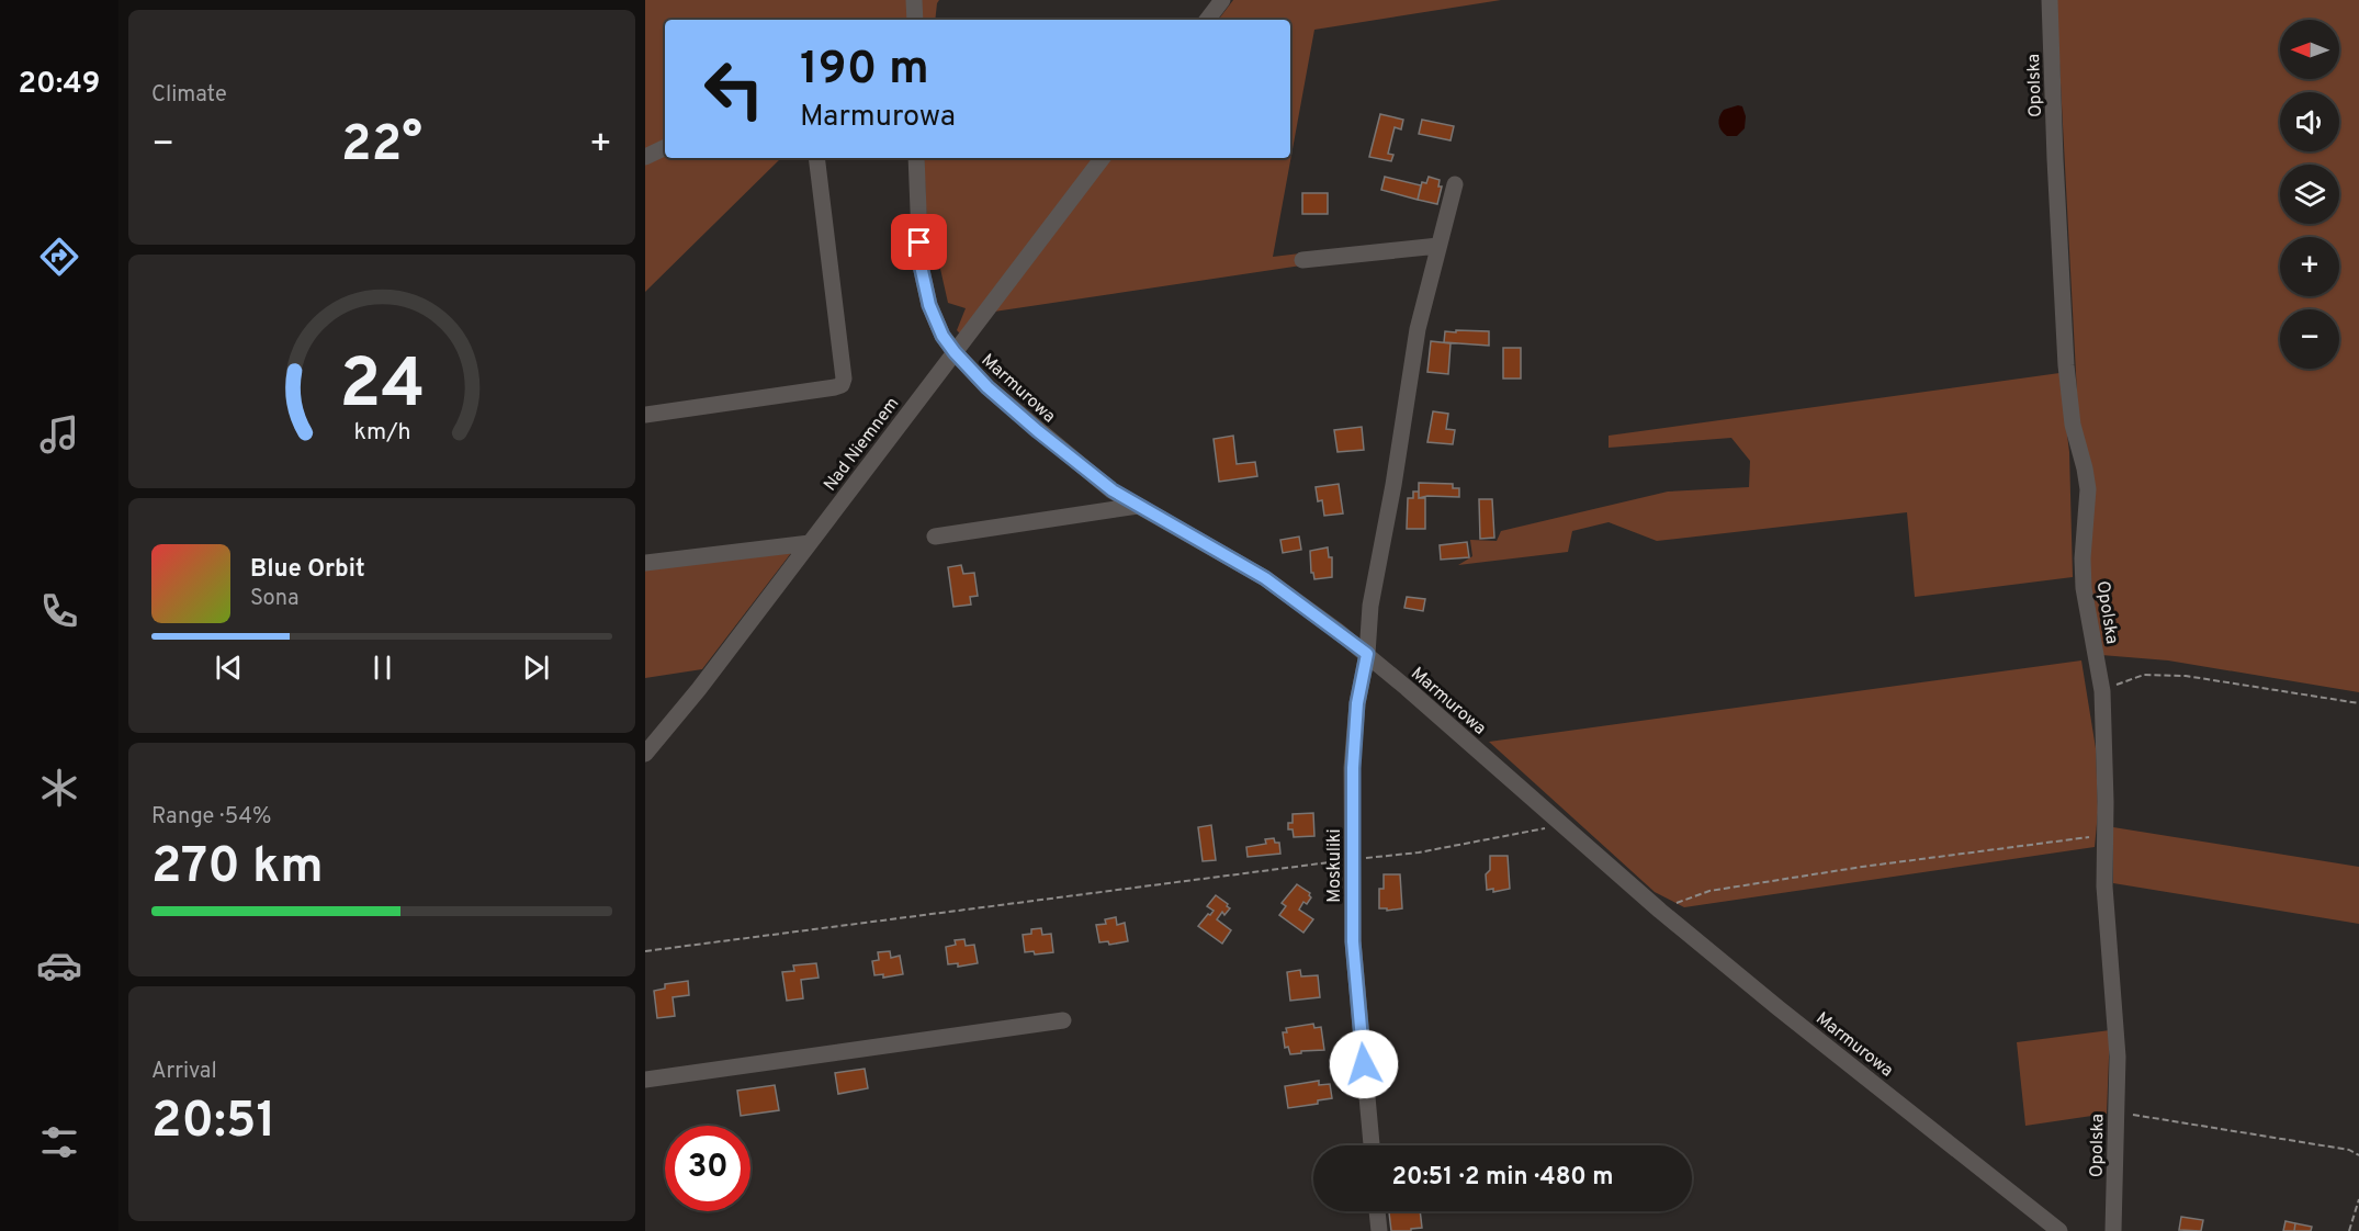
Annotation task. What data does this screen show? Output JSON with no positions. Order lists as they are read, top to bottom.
{
  "streets": {
    "street": [
      "Opolska",
      "Marmurowa",
      "Nad Niemnem",
      "Moskuliki"
    ]
  },
  "crossings": [
    ["Marmurowa", "Nad Niemnem"],
    ["Marmurowa", "Moskuliki"]
  ],
  "north": "left",
  "page": {
    "tabs": "20:49",
    "tile": [
      "Climate",
      ["Range · 54%", "270 km"],
      ["Arrival", "20:51"]
    ],
    "map_buttons": ["+", "−"],
    "turn": ["190 m", "Marmurowa"],
    "heat": ["−", "22°", "+"],
    "song": ["Blue Orbit", "Sona"],
    "limit": "30",
    "trip": "20:51 · 2 min · 480 m",
    "gauge": ["24", "km/h"]
  }
}
